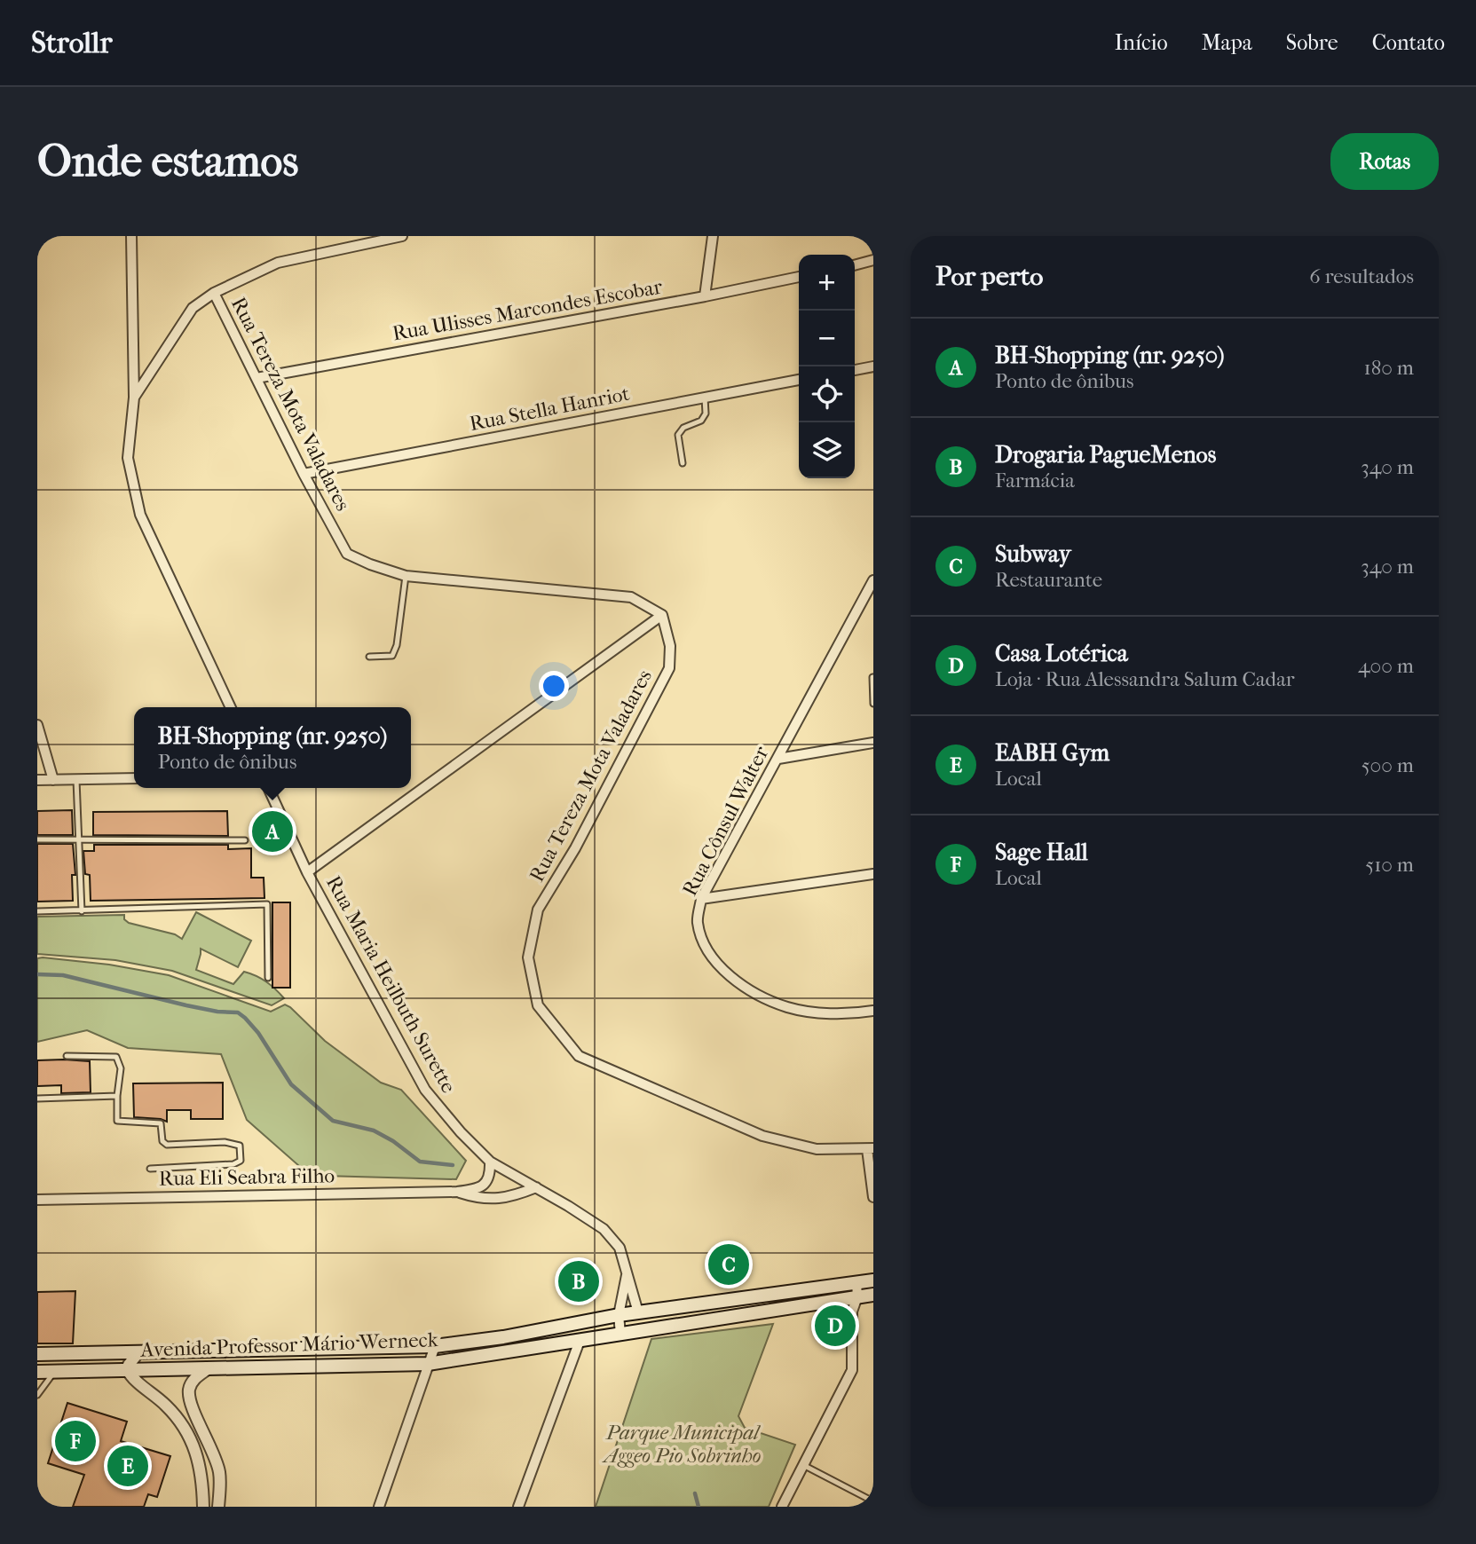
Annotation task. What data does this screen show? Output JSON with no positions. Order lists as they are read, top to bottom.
{
  "streets": {
    "main road": ["Avenida Professor Mário Werneck"],
    "street": [
      "Rua Ulisses Marcondes Escobar",
      "Rua Tereza Mota Valadares",
      "Rua Stella Hanriot",
      "Rua Cônsul Walter",
      "Rua Maria Heilbuth Surette",
      "Rua Eli Seabra Filho"
    ]
  },
  "crossings": [
    ["Rua Ulisses Marcondes Escobar", "Rua Tereza Mota Valadares"],
    ["Rua Tereza Mota Valadares", "Rua Stella Hanriot"],
    ["Rua Maria Heilbuth Surette", "Rua Eli Seabra Filho"],
    ["Rua Maria Heilbuth Surette", "Avenida Professor Mário Werneck"]
  ],
  "parks": ["Parque Municipal Aggeo Pio Sobrinho"],
  "page": {
    "header": "Strollr",
    "nav": [
      "Início",
      "Mapa",
      "Sobre",
      "Contato"
    ],
    "buttons": "Rotas",
    "title": "Onde estamos",
    "heading": ["Por perto", "6 resultados"],
    "map_buttons": ["+", "−"],
    "list": [
      {
        "mark": "A",
        "name": "BH-Shopping (nr. 9250)",
        "note": "Ponto de ônibus",
        "value": "180 m"
      },
      {
        "mark": "B",
        "name": "Drogaria PagueMenos",
        "note": "Farmácia",
        "value": "340 m"
      },
      {
        "mark": "C",
        "name": "Subway",
        "note": "Restaurante",
        "value": "340 m"
      },
      {
        "mark": "D",
        "name": "Casa Lotérica",
        "note": "Loja · Rua Alessandra Salum Cadar",
        "value": "400 m"
      },
      {
        "mark": "E",
        "name": "EABH Gym",
        "note": "Local",
        "value": "500 m"
      },
      {
        "mark": "F",
        "name": "Sage Hall",
        "note": "Local",
        "value": "510 m"
      }
    ],
    "popup": ["BH-Shopping (nr. 9250)", "Ponto de ônibus"],
    "pins": [
      "A",
      "C",
      "B",
      "D",
      "F",
      "E"
    ]
  }
}
